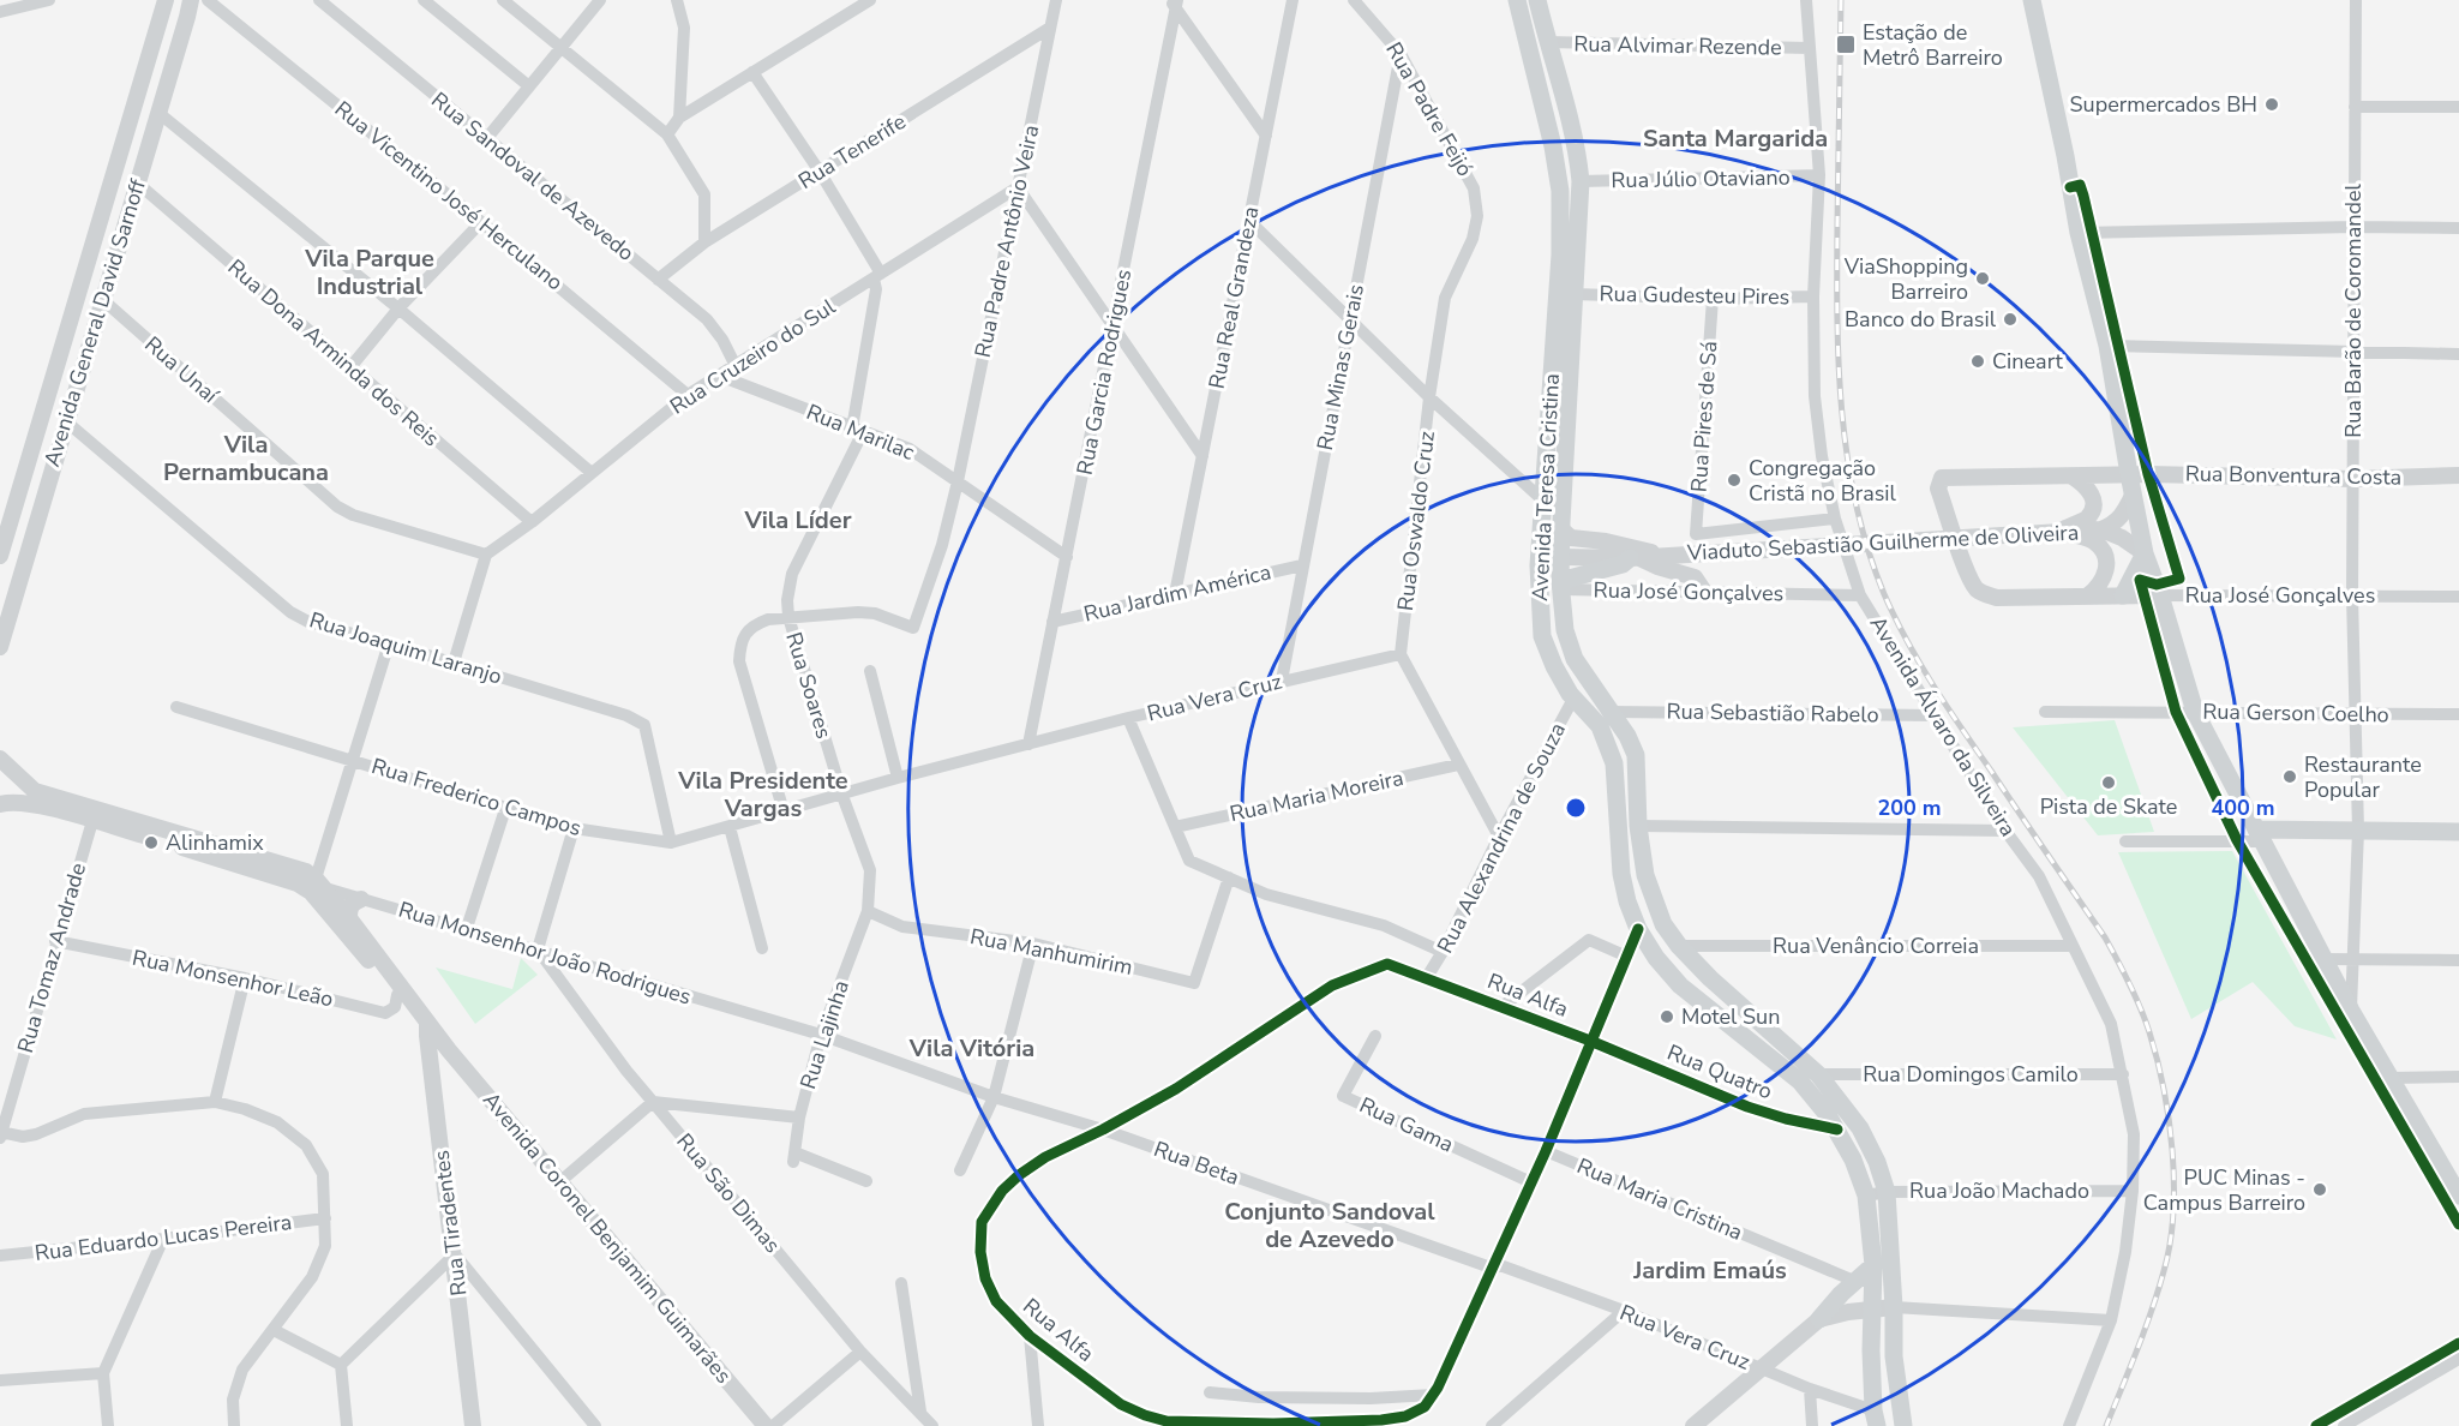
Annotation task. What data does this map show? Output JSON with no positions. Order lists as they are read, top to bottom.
{
  "streets": {
    "main road": ["Avenida Teresa Cristina"],
    "street": [
      "Rua Alvimar Rezende",
      "Rua Padre Feijó",
      "Rua Tenerife",
      "Rua Sandoval de Azevedo",
      "Rua Júlio Otaviano",
      "Rua Vicentino José Herculano",
      "Rua Padre Antônio Veira",
      "Rua Gudesteu Pires",
      "Rua Real Grandeza",
      "Rua Barão de Coromandel",
      "Avenida General David Sarnoff",
      "Rua Dona Arminda dos Reis",
      "Rua Cruzeiro do Sul",
      "Rua Minas Gerais",
      "Rua Unaí",
      "Rua Garcia Rodrigues",
      "Rua Pires de Sá",
      "Rua Marilac",
      "Rua Bonventura Costa",
      "Rua Oswaldo Cruz",
      "Viaduto Sebastião Guilherme de Oliveira",
      "Rua José Gonçalves",
      "Rua Jardim América",
      "Rua Joaquim Laranjo",
      "Rua Soares",
      "Rua Vera Cruz",
      "Rua Sebastião Rabelo",
      "Rua Gerson Coelho",
      "Avenida Álvaro da Silveira",
      "Rua Maria Moreira",
      "Rua Frederico Campos",
      "Rua Alexandrina de Souza",
      "Rua Venâncio Correia",
      "Rua Manhumirim",
      "Rua Monsenhor João Rodrigues",
      "Rua Tomaz Andrade",
      "Rua Monsenhor Leão",
      "Rua Alfa",
      "Rua Lajinha",
      "Rua Quatro",
      "Rua Domingos Camilo",
      "Rua Gama",
      "Rua Beta",
      "Rua João Machado",
      "Rua São Dimas",
      "Rua Maria Cristina",
      "Rua Tiradentes",
      "Rua Eduardo Lucas Pereira",
      "Avenida Coronel Benjamim Guimarães"
    ]
  },
  "crossings": [
    ["Rua Alvimar Rezende", "Avenida Teresa Cristina"],
    ["Rua Alvimar Rezende", "Avenida Álvaro da Silveira"],
    ["Rua Padre Feijó", "Rua Minas Gerais"],
    ["Rua Padre Feijó", "Rua Oswaldo Cruz"],
    ["Rua Tenerife", "Rua Sandoval de Azevedo"],
    ["Rua Tenerife", "Rua Padre Antônio Veira"],
    ["Rua Sandoval de Azevedo", "Rua Cruzeiro do Sul"],
    ["Rua Júlio Otaviano", "Avenida Teresa Cristina"],
    ["Rua Júlio Otaviano", "Avenida Álvaro da Silveira"],
    ["Rua Vicentino José Herculano", "Rua Cruzeiro do Sul"],
    ["Rua Padre Antônio Veira", "Rua Cruzeiro do Sul"],
    ["Rua Padre Antônio Veira", "Rua Marilac"],
    ["Rua Padre Antônio Veira", "Rua Soares"],
    ["Rua Gudesteu Pires", "Rua Pires de Sá"],
    ["Rua Gudesteu Pires", "Avenida Teresa Cristina"],
    ["Rua Gudesteu Pires", "Avenida Álvaro da Silveira"],
    ["Rua Real Grandeza", "Rua Jardim América"],
    ["Rua Barão de Coromandel", "Rua Bonventura Costa"],
    ["Rua Barão de Coromandel", "Rua José Gonçalves"],
    ["Rua Barão de Coromandel", "Rua Gerson Coelho"],
    ["Avenida General David Sarnoff", "Rua Dona Arminda dos Reis"],
    ["Avenida General David Sarnoff", "Rua Unaí"],
    ["Avenida General David Sarnoff", "Rua Joaquim Laranjo"],
    ["Rua Dona Arminda dos Reis", "Rua Cruzeiro do Sul"],
    ["Rua Cruzeiro do Sul", "Rua Unaí"],
    ["Rua Cruzeiro do Sul", "Rua Marilac"],
    ["Rua Minas Gerais", "Rua Jardim América"],
    ["Rua Minas Gerais", "Rua Vera Cruz"],
    ["Rua Garcia Rodrigues", "Rua Marilac"],
    ["Rua Garcia Rodrigues", "Rua Jardim América"],
    ["Rua Garcia Rodrigues", "Rua Vera Cruz"],
    ["Rua Garcia Rodrigues", "Rua Frederico Campos"],
    ["Rua Pires de Sá", "Avenida Álvaro da Silveira"],
    ["Rua Bonventura Costa", "Rua José Gonçalves"],
    ["Avenida Teresa Cristina", "Viaduto Sebastião Guilherme de Oliveira"],
    ["Avenida Teresa Cristina", "Rua José Gonçalves"],
    ["Avenida Teresa Cristina", "Rua Vera Cruz"],
    ["Avenida Teresa Cristina", "Rua Sebastião Rabelo"],
    ["Avenida Teresa Cristina", "Rua Alexandrina de Souza"],
    ["Avenida Teresa Cristina", "Rua Venâncio Correia"],
    ["Avenida Teresa Cristina", "Rua Alfa"],
    ["Avenida Teresa Cristina", "Rua Quatro"],
    ["Avenida Teresa Cristina", "Rua Domingos Camilo"],
    ["Avenida Teresa Cristina", "Rua João Machado"],
    ["Rua Oswaldo Cruz", "Rua Vera Cruz"],
    ["Rua José Gonçalves", "Avenida Álvaro da Silveira"],
    ["Rua Joaquim Laranjo", "Rua Frederico Campos"],
    ["Rua Soares", "Rua Frederico Campos"],
    ["Rua Soares", "Rua Manhumirim"],
    ["Rua Soares", "Rua Lajinha"],
    ["Rua Vera Cruz", "Rua Frederico Campos"],
    ["Rua Vera Cruz", "Rua Alfa"],
    ["Rua Vera Cruz", "Rua Beta"],
    ["Rua Sebastião Rabelo", "Avenida Álvaro da Silveira"],
    ["Avenida Álvaro da Silveira", "Rua Venâncio Correia"],
    ["Avenida Álvaro da Silveira", "Rua Domingos Camilo"],
    ["Avenida Álvaro da Silveira", "Rua João Machado"],
    ["Rua Alexandrina de Souza", "Rua Alfa"],
    ["Rua Manhumirim", "Rua Lajinha"],
    ["Rua Monsenhor João Rodrigues", "Rua Tomaz Andrade"],
    ["Rua Monsenhor João Rodrigues", "Rua Alfa"],
    ["Rua Monsenhor João Rodrigues", "Rua Lajinha"],
    ["Rua Monsenhor João Rodrigues", "Rua Beta"],
    ["Rua Monsenhor João Rodrigues", "Rua São Dimas"],
    ["Rua Monsenhor João Rodrigues", "Avenida Coronel Benjamim Guimarães"],
    ["Rua Tomaz Andrade", "Rua Monsenhor Leão"],
    ["Rua Monsenhor Leão", "Avenida Coronel Benjamim Guimarães"],
    ["Rua Alfa", "Rua Quatro"],
    ["Rua Alfa", "Rua Gama"],
    ["Rua Alfa", "Rua Beta"],
    ["Rua Alfa", "Rua Maria Cristina"],
    ["Rua Tiradentes", "Avenida Coronel Benjamim Guimarães"]
  ],
  "districts": [
    "Santa Margarida",
    "Vila Parque Industrial",
    "Vila Pernambucana",
    "Vila Líder",
    "Vila Presidente Vargas",
    "Vila Vitória",
    "Conjunto Sandoval de Azevedo",
    "Jardim Emaús"
  ],
  "places": {
    "transit": ["Estação de Metrô Barreiro"],
    "other": [
      "Supermercados BH",
      "ViaShopping Barreiro",
      "Banco do Brasil",
      "Cineart",
      "Congregação Cristã no Brasil",
      "Restaurante Popular",
      "Pista de Skate",
      "Alinhamix",
      "Motel Sun",
      "PUC Minas - Campus Barreiro"
    ]
  },
  "rings": ["200 m", "400 m"]
}
